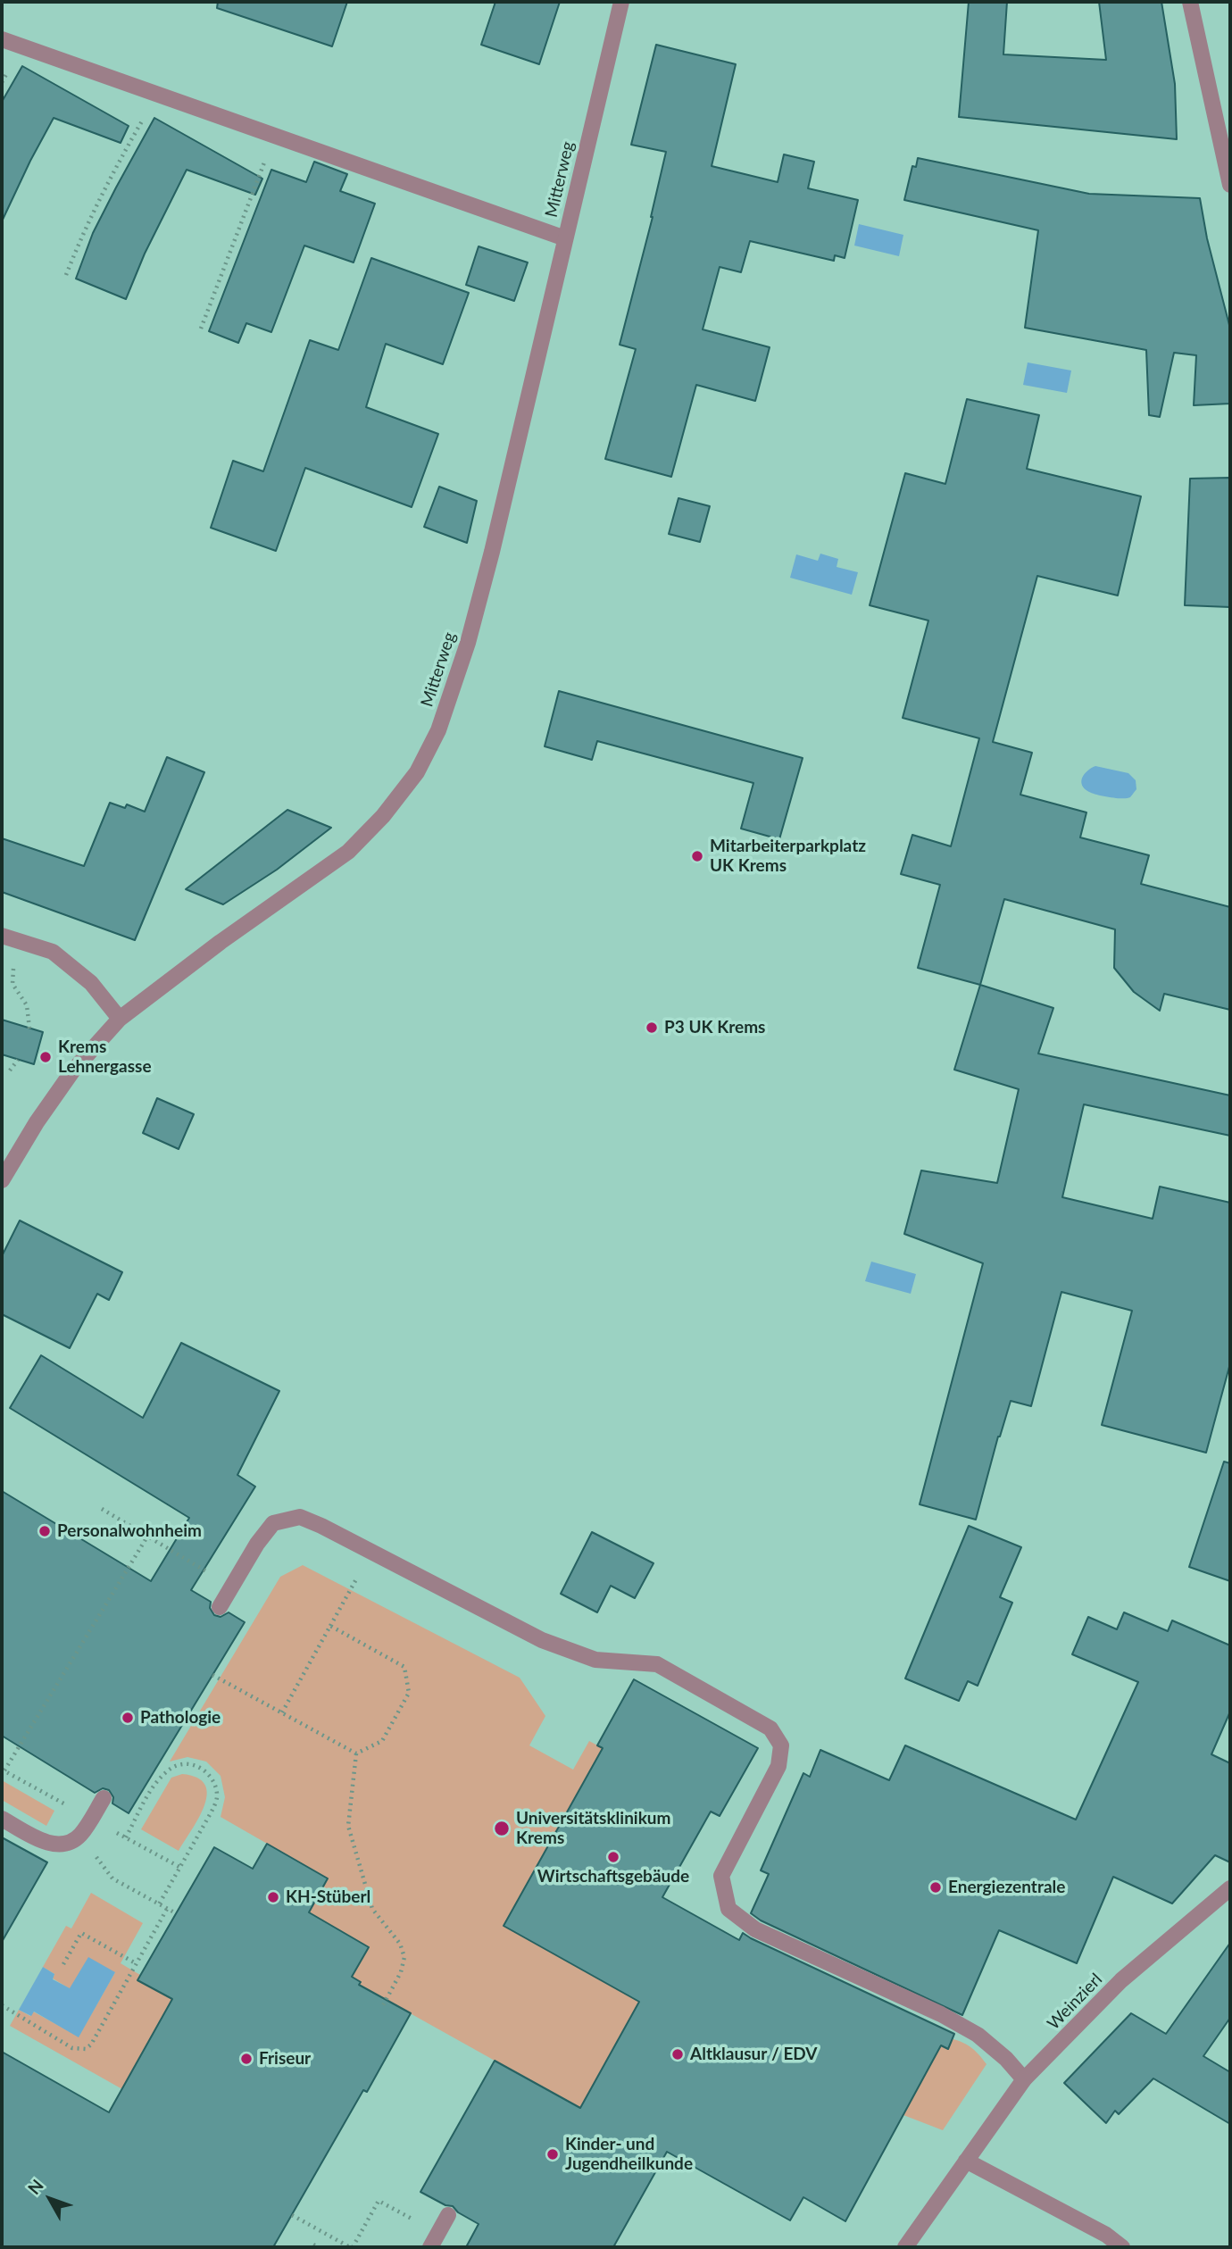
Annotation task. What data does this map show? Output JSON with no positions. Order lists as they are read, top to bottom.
{
  "streets": {
    "street": ["Mitterweg", "Weinzierl"]
  },
  "places": [
    "Mitarbeiterparkplatz UK Krems",
    "P3 UK Krems",
    "Krems Lehnergasse",
    "Personalwohnheim",
    "Pathologie",
    "Universitätsklinikum Krems",
    "Wirtschaftsgebäude",
    "Energiezentrale",
    "KH-Stüberl",
    "Altklausur / EDV",
    "Friseur",
    "Kinder- und Jugendheilkunde"
  ],
  "north": "top left"
}
